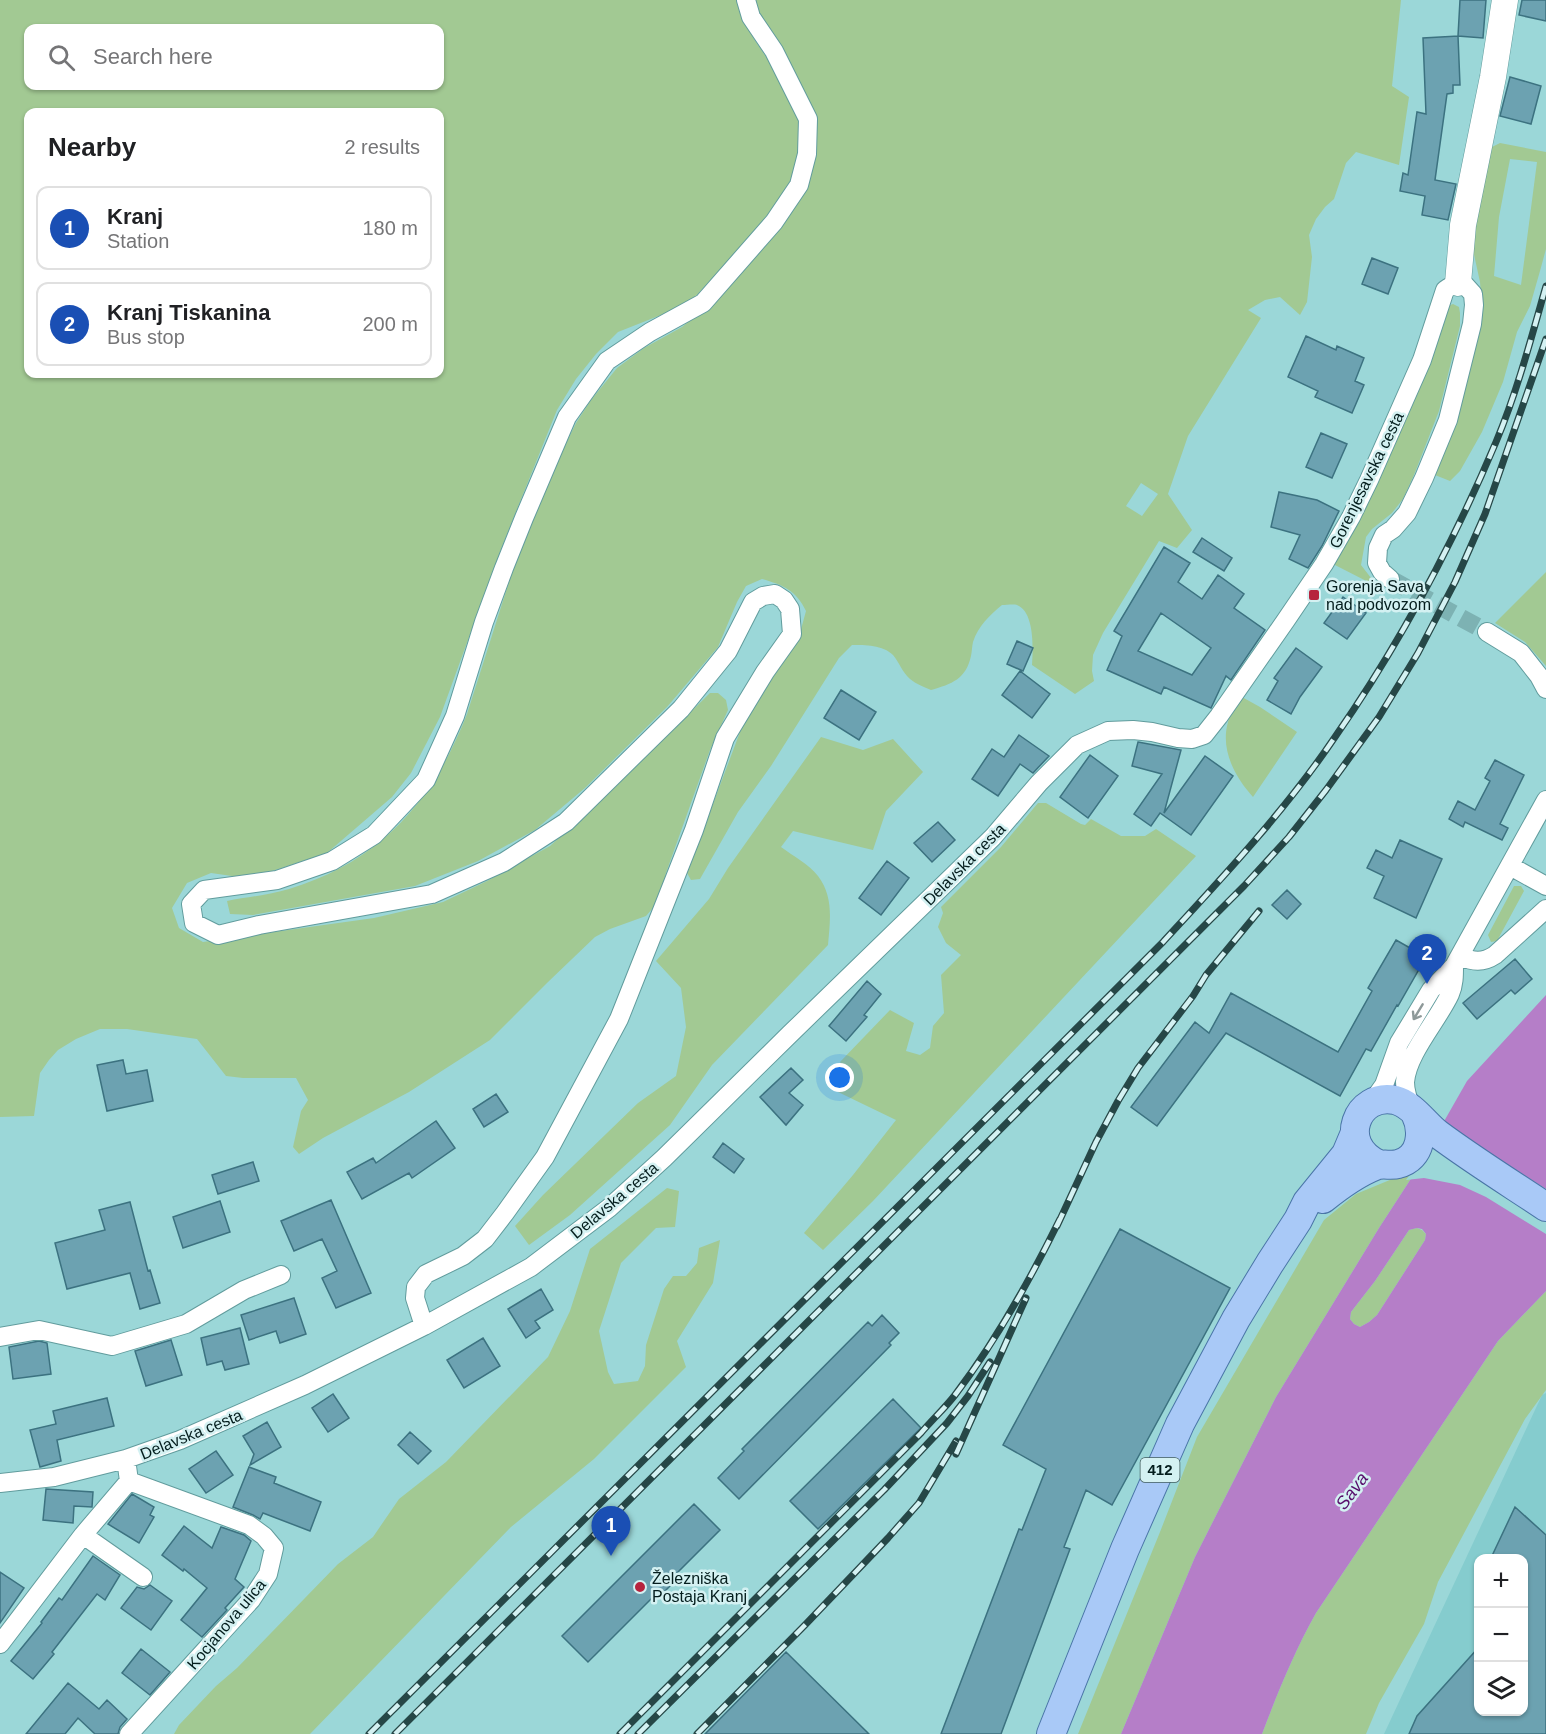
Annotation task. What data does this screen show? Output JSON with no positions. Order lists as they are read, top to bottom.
{
  "streets": {
    "main road": ["412"],
    "street": ["Gorenjesavska cesta", "Delavska cesta", "Kocjanova ulica"]
  },
  "crossings": [
    ["Gorenjesavska cesta", "Delavska cesta"]
  ],
  "water": ["Sava"],
  "places": {
    "transit": ["Gorenja Sava nad podvozom"],
    "other": ["Železniška Postaja Kranj"]
  },
  "page": {
    "search": "Search here",
    "heading": ["Nearby", "2 results"],
    "list": [
      {
        "mark": "1",
        "name": "Kranj",
        "note": "Station",
        "value": "180 m"
      },
      {
        "mark": "2",
        "name": "Kranj Tiskanina",
        "note": "Bus stop",
        "value": "200 m"
      }
    ],
    "pins": ["2", "1"],
    "map_buttons": ["+", "−"]
  }
}
